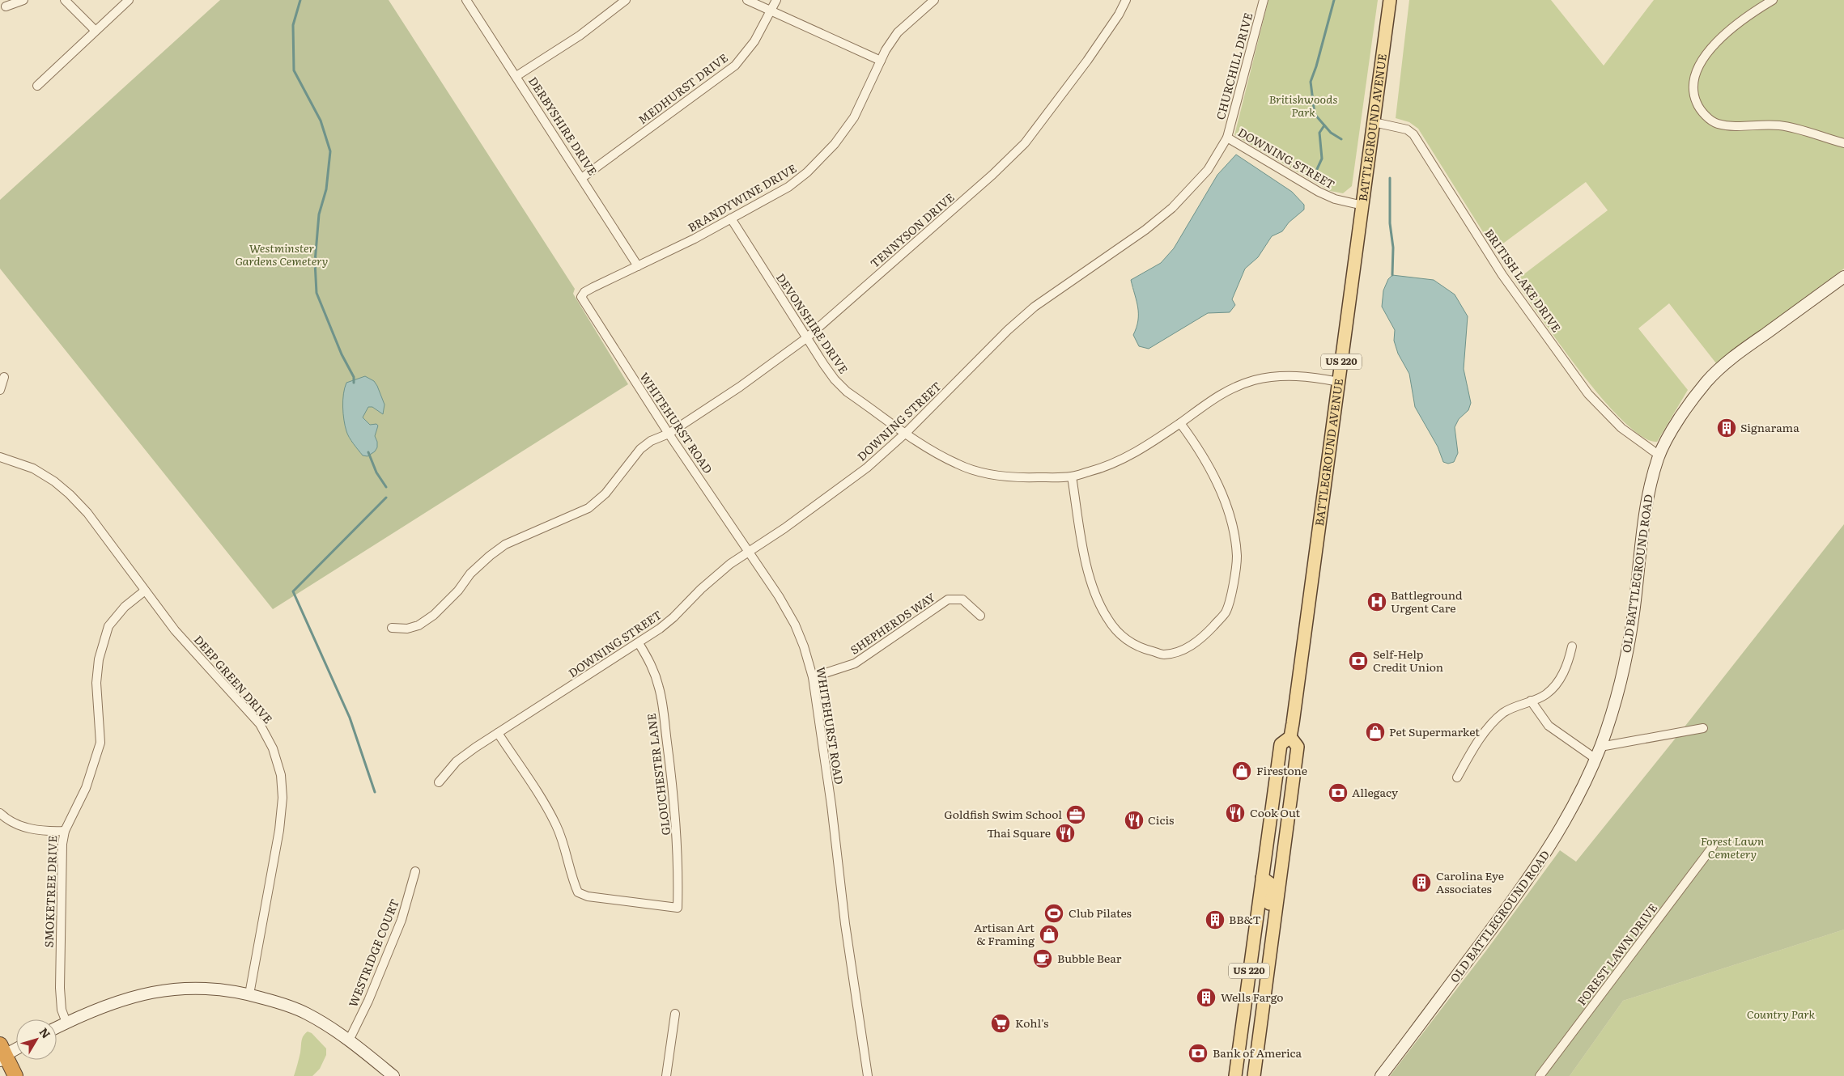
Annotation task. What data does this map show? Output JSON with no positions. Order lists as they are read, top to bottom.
{
  "streets": {
    "main road": ["BATTLEGROUND AVENUE", "US 220"],
    "street": [
      "CHURCHILL DRIVE",
      "MEDHURST DRIVE",
      "DERBYSHIRE DRIVE",
      "DOWNING STREET",
      "BRANDYWINE DRIVE",
      "TENNYSON DRIVE",
      "BRITISH LAKE DRIVE",
      "DEVONSHIRE DRIVE",
      "WHITEHURST ROAD",
      "OLD BATTLEGROUND ROAD",
      "SHEPHERDS WAY",
      "DEEP GREEN DRIVE",
      "GLOUCHESTER LANE",
      "SMOKETREE DRIVE",
      "WESTRIDGE COURT",
      "FOREST LAWN DRIVE"
    ]
  },
  "crossings": [
    ["CHURCHILL DRIVE", "DOWNING STREET"],
    ["MEDHURST DRIVE", "DERBYSHIRE DRIVE"],
    ["DERBYSHIRE DRIVE", "BRANDYWINE DRIVE"],
    ["BATTLEGROUND AVENUE", "DOWNING STREET"],
    ["BATTLEGROUND AVENUE", "BRITISH LAKE DRIVE"],
    ["BATTLEGROUND AVENUE", "DEVONSHIRE DRIVE"],
    ["DOWNING STREET", "DEVONSHIRE DRIVE"],
    ["DOWNING STREET", "WHITEHURST ROAD"],
    ["DOWNING STREET", "GLOUCHESTER LANE"],
    ["BRANDYWINE DRIVE", "DEVONSHIRE DRIVE"],
    ["BRANDYWINE DRIVE", "WHITEHURST ROAD"],
    ["TENNYSON DRIVE", "DEVONSHIRE DRIVE"],
    ["TENNYSON DRIVE", "WHITEHURST ROAD"],
    ["BRITISH LAKE DRIVE", "OLD BATTLEGROUND ROAD"],
    ["WHITEHURST ROAD", "SHEPHERDS WAY"],
    ["DEEP GREEN DRIVE", "SMOKETREE DRIVE"]
  ],
  "parks": [
    "Britishwoods Park",
    "Westminster Gardens Cemetery",
    "Forest Lawn Cemetery",
    "Country Park"
  ],
  "places": {
    "building": [
      "Signarama",
      "Carolina Eye Associates",
      "BB&T",
      "Wells Fargo"
    ],
    "hospital": ["Battleground Urgent Care"],
    "bank": ["Self-Help Credit Union", "Allegacy", "Bank of America"],
    "shop": ["Pet Supermarket", "Firestone", "Artisan Art & Framing"],
    "restaurant": ["Cook Out", "Cicis", "Thai Square"],
    "office": ["Goldfish Swim School"],
    "sports": ["Club Pilates"],
    "cafe": ["Bubble Bear"],
    "supermarket": ["Kohl's"]
  },
  "north": "top right"
}
